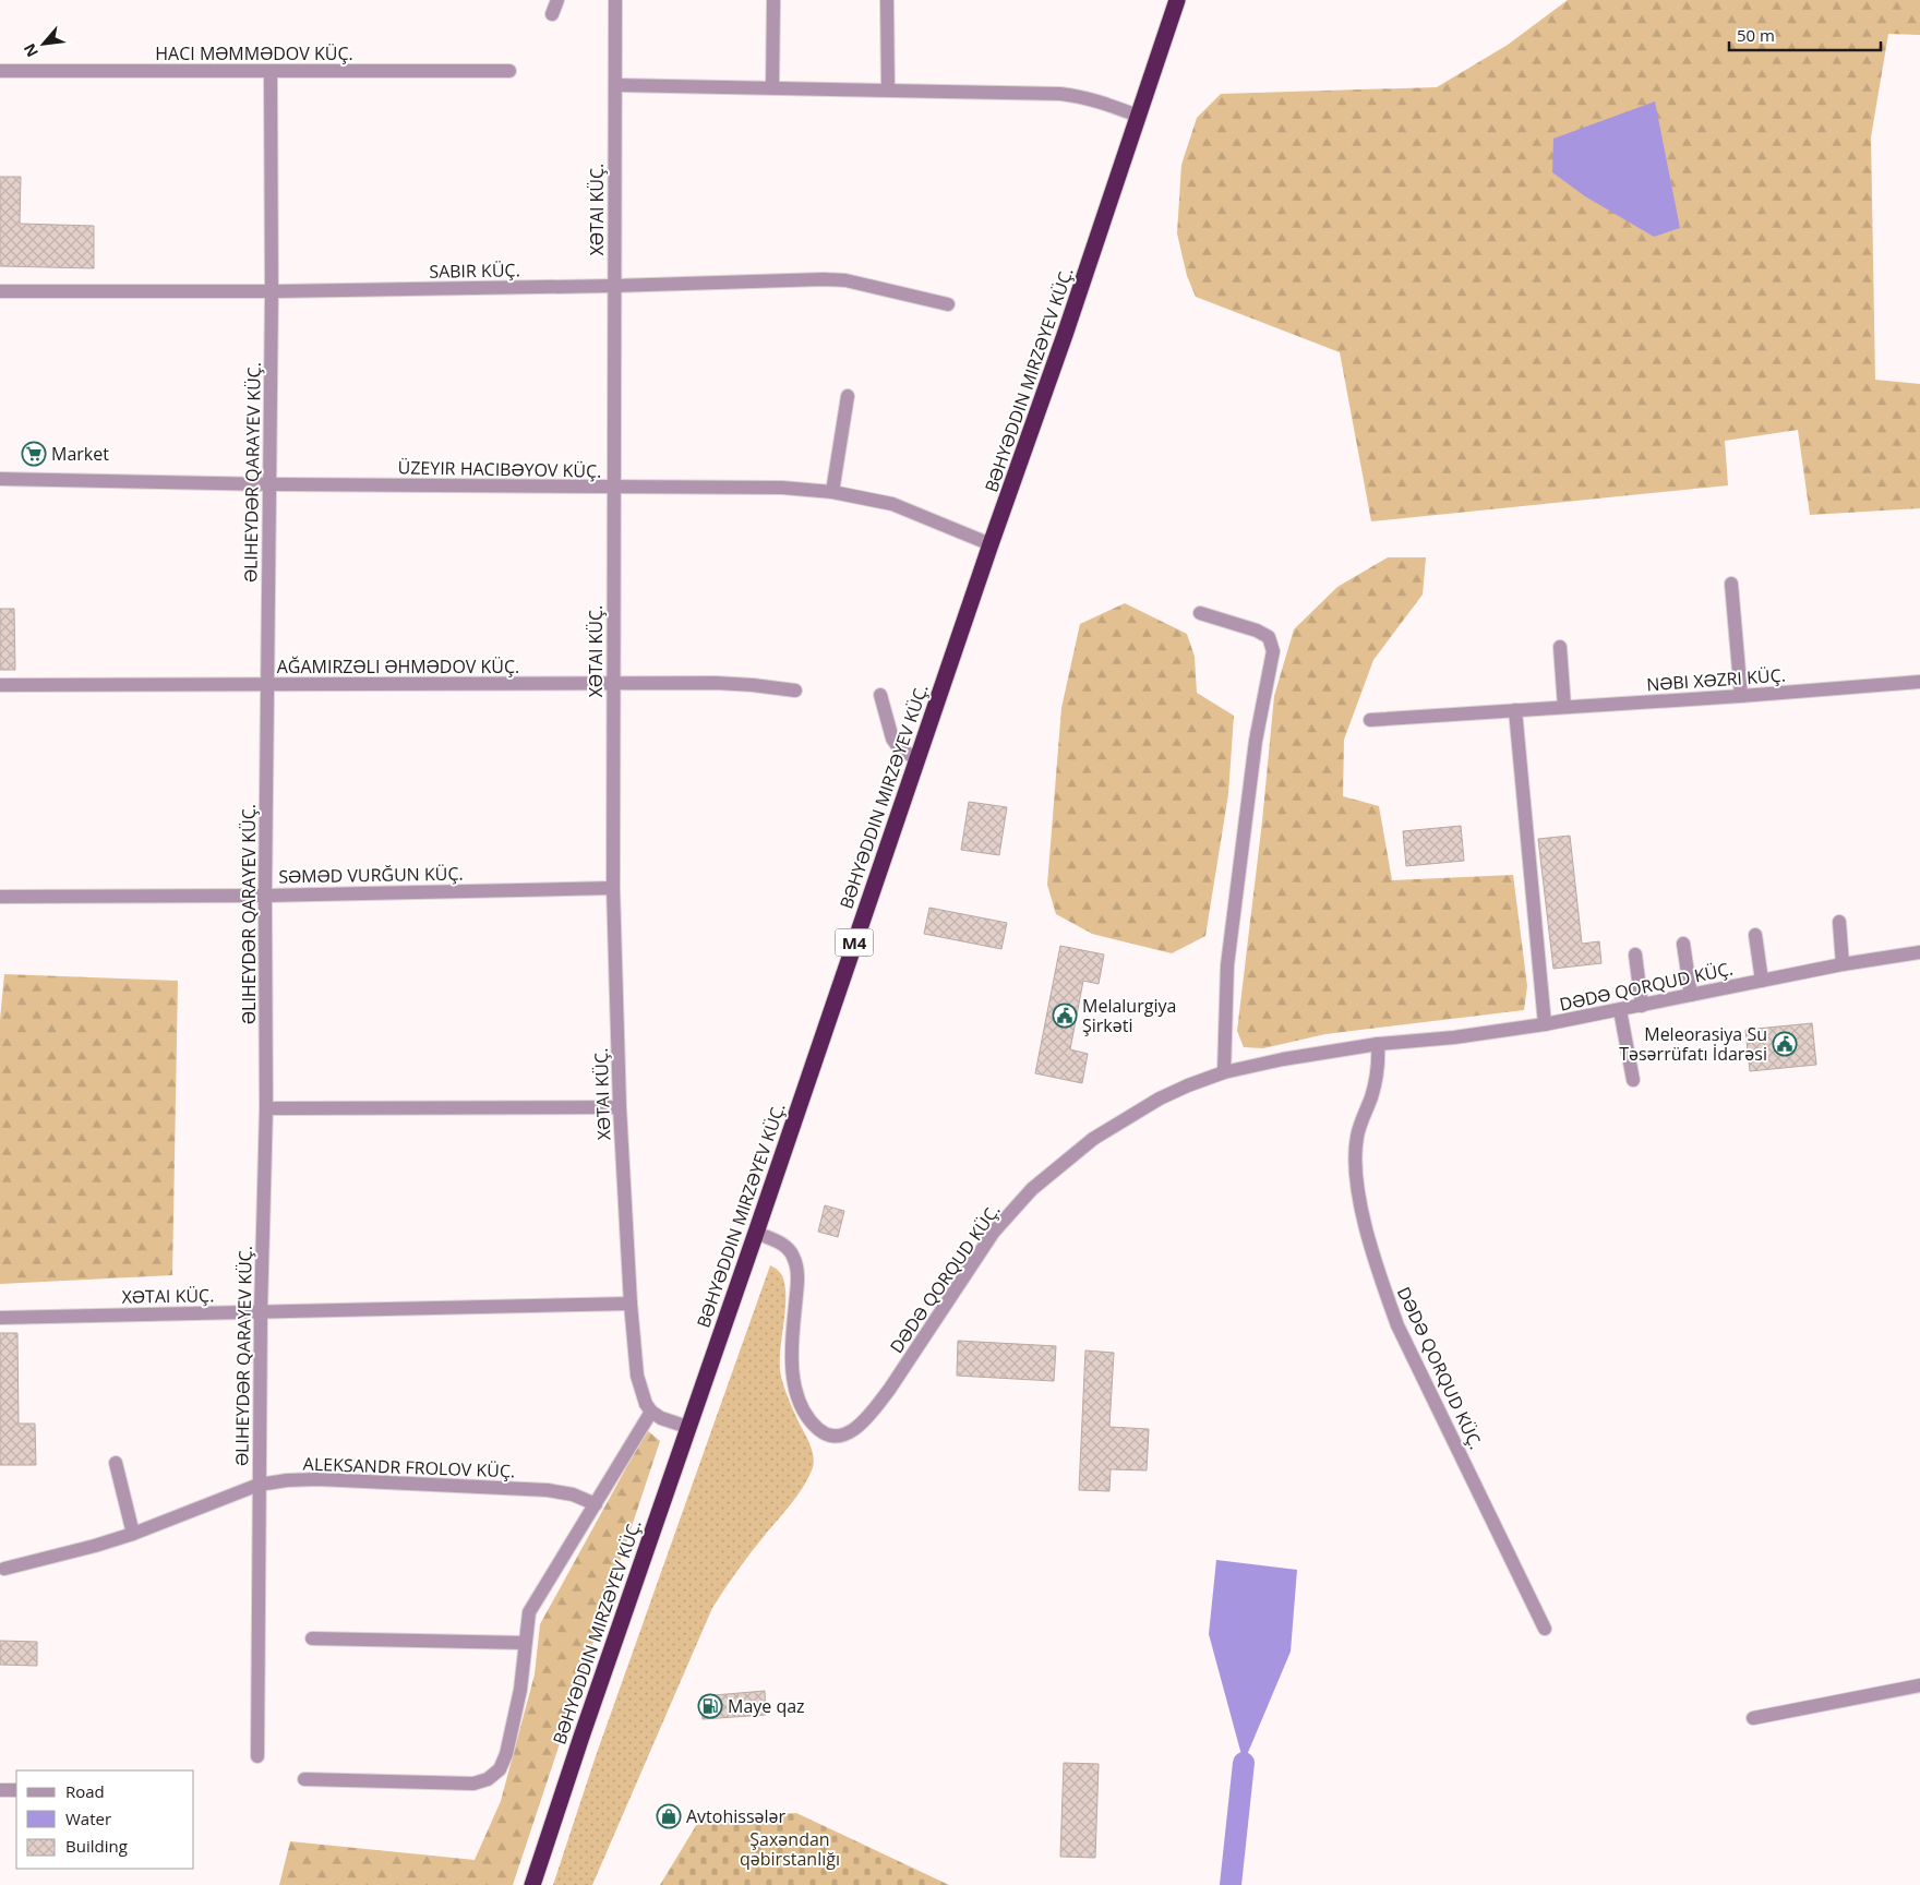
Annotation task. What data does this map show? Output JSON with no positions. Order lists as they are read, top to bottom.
{
  "streets": {
    "highway": ["BƏHYƏDDIN MIRZƏYEV KÜÇ.", "M4"],
    "street": [
      "XƏTAI KÜÇ.",
      "SABIR KÜÇ.",
      "ƏLIHEYDƏR QARAYEV KÜÇ.",
      "AĞAMIRZƏLI ƏHMƏDOV KÜÇ.",
      "NƏBI XƏZRI KÜÇ.",
      "SƏMƏD VURĞUN KÜÇ.",
      "DƏDƏ QORQUD KÜÇ.",
      "ALEKSANDR FROLOV KÜÇ."
    ]
  },
  "crossings": [
    ["XƏTAI KÜÇ.", "SABIR KÜÇ."],
    ["XƏTAI KÜÇ.", "ƏLIHEYDƏR QARAYEV KÜÇ."],
    ["XƏTAI KÜÇ.", "AĞAMIRZƏLI ƏHMƏDOV KÜÇ."],
    ["XƏTAI KÜÇ.", "SƏMƏD VURĞUN KÜÇ."],
    ["SABIR KÜÇ.", "ƏLIHEYDƏR QARAYEV KÜÇ."],
    ["BƏHYƏDDIN MIRZƏYEV KÜÇ.", "DƏDƏ QORQUD KÜÇ."],
    ["ƏLIHEYDƏR QARAYEV KÜÇ.", "AĞAMIRZƏLI ƏHMƏDOV KÜÇ."],
    ["ƏLIHEYDƏR QARAYEV KÜÇ.", "SƏMƏD VURĞUN KÜÇ."],
    ["ƏLIHEYDƏR QARAYEV KÜÇ.", "ALEKSANDR FROLOV KÜÇ."]
  ],
  "parks": ["Şaxəndan qəbirstanlığı"],
  "places": {
    "supermarket": ["Market"],
    "public building": ["Melalurgiya Şirkəti", "Meleorasiya Su Təsərrüfatı İdarəsi"],
    "fuel station": ["Maye qaz"],
    "shop": ["Avtohissələr"]
  },
  "legend": ["Road", "Water", "Building"],
  "scale_bar": "50 m",
  "north": "bottom left"
}
